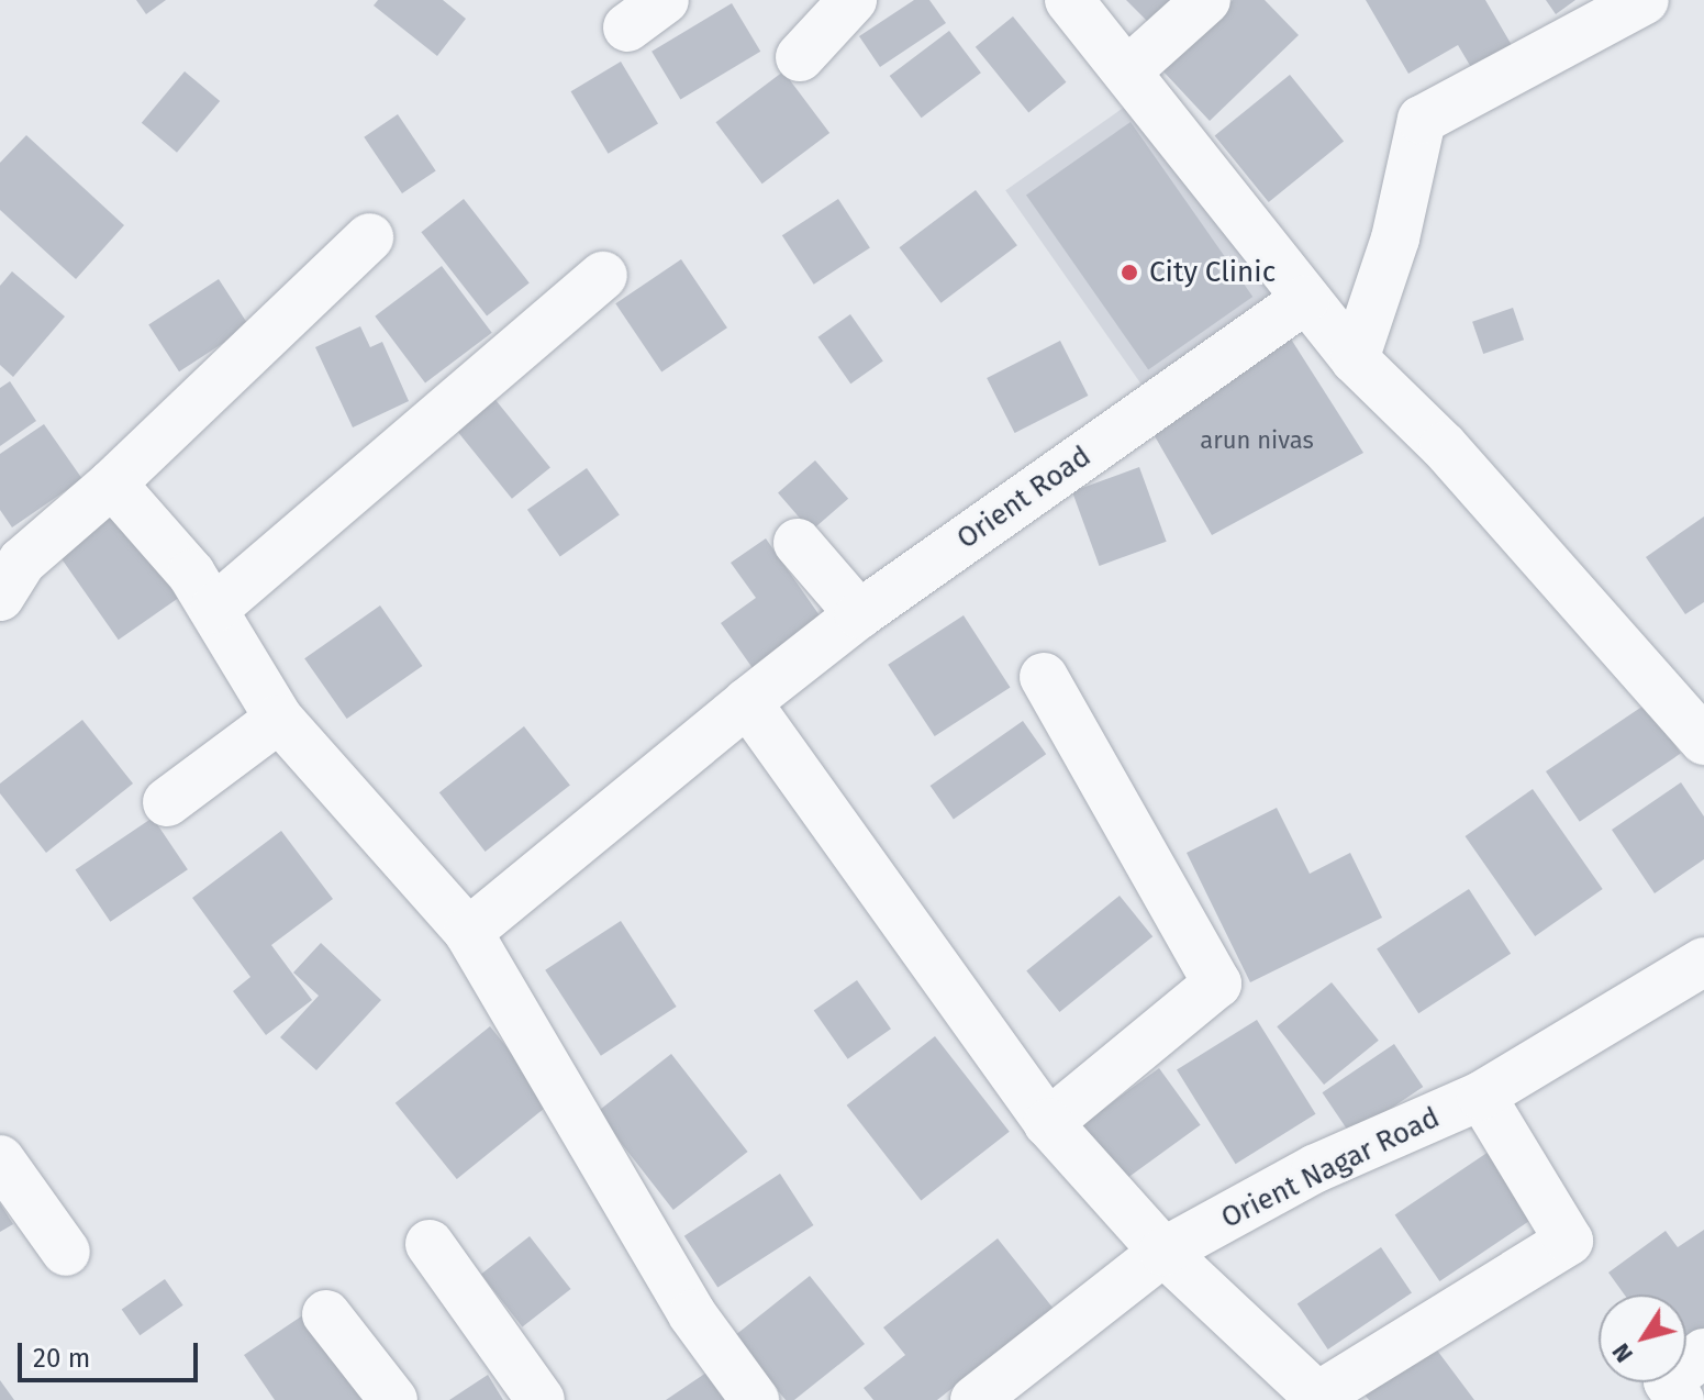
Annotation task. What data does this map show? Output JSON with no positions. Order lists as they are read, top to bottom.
{
  "streets": {
    "street": ["Orient Road", "Orient Nagar Road"]
  },
  "places": ["City Clinic"],
  "house_numbers": ["arun nivas"],
  "scale_bar": "20 m",
  "north": "bottom left"
}
